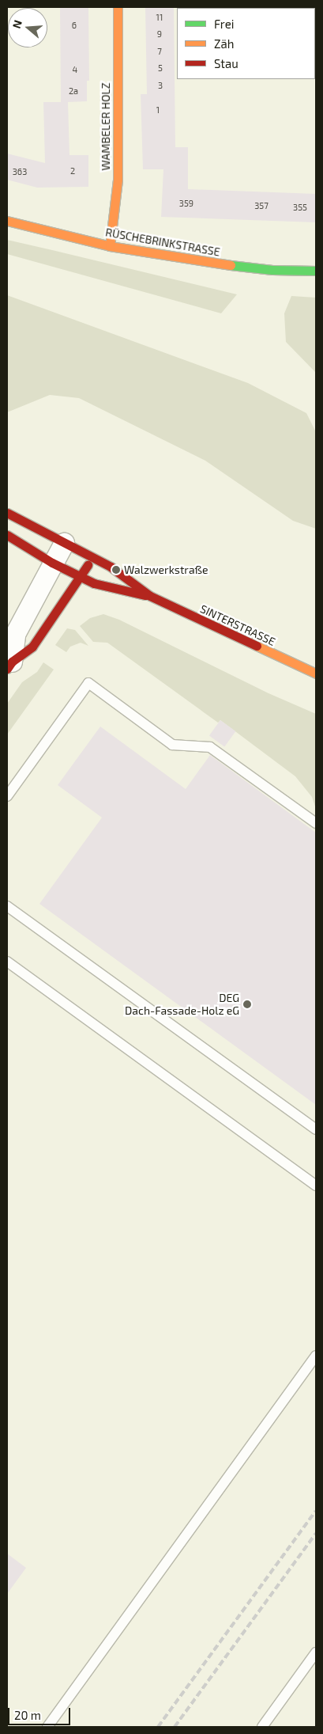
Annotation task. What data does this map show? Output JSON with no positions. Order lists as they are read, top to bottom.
{
  "streets": {
    "street": ["WAMBELER HOLZ", "RÜSCHEBRINKSTRASSE", "SINTERSTRASSE"]
  },
  "crossings": [
    ["WAMBELER HOLZ", "RÜSCHEBRINKSTRASSE"]
  ],
  "places": ["Walzwerkstraße", "DEG Dach-Fassade-Holz eG"],
  "house_numbers": [
    "11",
    "6",
    "9",
    "7",
    "5",
    "4",
    "3",
    "2a",
    "1",
    "2",
    "363",
    "359",
    "357",
    "355"
  ],
  "legend": ["Frei", "Zäh", "Stau"],
  "scale_bar": "20 m",
  "north": "left"
}
